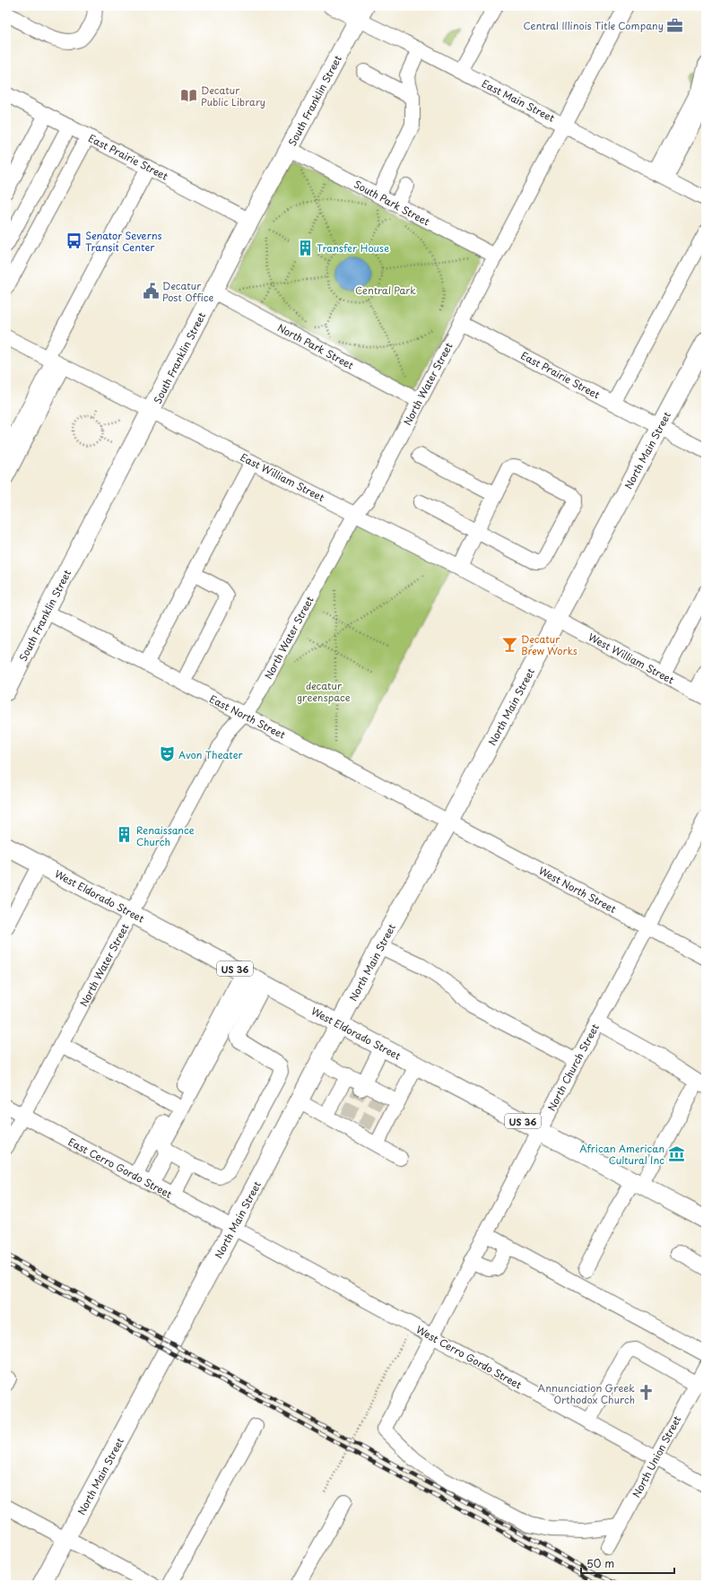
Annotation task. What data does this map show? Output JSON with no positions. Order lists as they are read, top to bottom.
{
  "streets": {
    "main road": [
      "South Franklin Street",
      "North Main Street",
      "West Eldorado Street",
      "US 36"
    ],
    "street": [
      "East Main Street",
      "East Prairie Street",
      "South Park Street",
      "North Park Street",
      "North Water Street",
      "East William Street",
      "West William Street",
      "East North Street",
      "West North Street",
      "North Church Street",
      "East Cerro Gordo Street",
      "West Cerro Gordo Street",
      "North Union Street"
    ]
  },
  "crossings": [
    ["South Franklin Street", "East Main Street"],
    ["South Franklin Street", "East Prairie Street"],
    ["South Franklin Street", "South Park Street"],
    ["South Franklin Street", "North Park Street"],
    ["South Franklin Street", "East William Street"],
    ["South Franklin Street", "East North Street"],
    ["East Main Street", "North Water Street"],
    ["East Prairie Street", "North Water Street"],
    ["East Prairie Street", "North Main Street"],
    ["South Park Street", "North Water Street"],
    ["North Park Street", "North Water Street"],
    ["North Water Street", "East William Street"],
    ["North Water Street", "East North Street"],
    ["North Water Street", "West Eldorado Street"],
    ["North Water Street", "East Cerro Gordo Street"],
    ["North Main Street", "East William Street"],
    ["North Main Street", "West William Street"],
    ["North Main Street", "East North Street"],
    ["North Main Street", "West North Street"],
    ["North Main Street", "West Eldorado Street"],
    ["North Main Street", "East Cerro Gordo Street"],
    ["North Main Street", "West Cerro Gordo Street"],
    ["East William Street", "West William Street"],
    ["East North Street", "West North Street"],
    ["West North Street", "North Church Street"],
    ["West Eldorado Street", "North Church Street"],
    ["North Church Street", "West Cerro Gordo Street"],
    ["North Church Street", "North Union Street"],
    ["East Cerro Gordo Street", "West Cerro Gordo Street"],
    ["West Cerro Gordo Street", "North Union Street"]
  ],
  "parks": ["Central Park", "decatur greenspace"],
  "places": {
    "office": ["Central Illinois Title Company"],
    "library": ["Decatur Public Library"],
    "bus stop": ["Senator Severns Transit Center"],
    "building": ["Transfer House", "Renaissance Church"],
    "public building": ["Decatur Post Office"],
    "bar": ["Decatur Brew Works"],
    "theatre": ["Avon Theater"],
    "museum": ["African American Cultural Inc"],
    "church": ["Annunciation Greek Orthodox Church"]
  },
  "scale_bar": "50 m"
}
